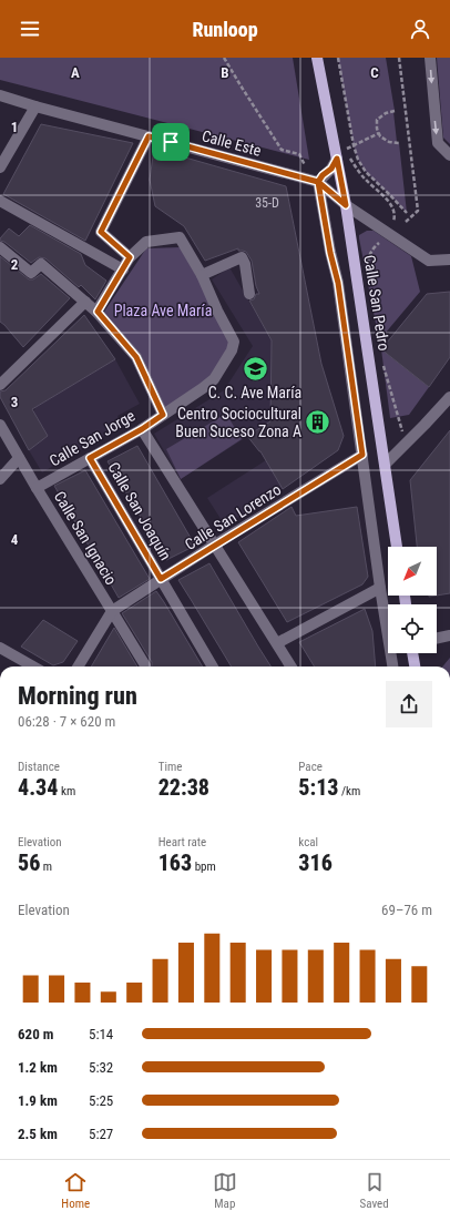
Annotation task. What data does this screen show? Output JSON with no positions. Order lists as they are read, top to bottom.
{
  "streets": {
    "main road": ["Calle San Pedro"],
    "street": [
      "Calle Este",
      "Calle San Jorge",
      "Calle San Joaquín",
      "Calle San Lorenzo",
      "Calle San Ignacio"
    ]
  },
  "crossings": [
    ["Calle Este", "Calle San Pedro"],
    ["Calle San Jorge", "Calle San Joaquín"],
    ["Calle San Jorge", "Calle San Ignacio"],
    ["Calle San Joaquín", "Calle San Lorenzo"],
    ["Calle San Lorenzo", "Calle San Ignacio"]
  ],
  "parks": ["Plaza Ave María"],
  "places": {
    "school or university": ["C. C. Ave María"],
    "building": ["Centro Sociocultural Buen Suceso Zona A"]
  },
  "house_numbers": ["35-D"],
  "north": "bottom left",
  "page": {
    "header": "Runloop",
    "heading": ["Morning run", "06:28 · 7 × 620 m"],
    "stats": [
      ["Distance", "4.34 km"],
      ["Time", "22:38"],
      ["Pace", "5:13 /km"],
      ["Elevation", "56 m"],
      ["Heart rate", "163 bpm"],
      ["kcal", "316"]
    ],
    "chart": ["Elevation", "69–76 m"],
    "list": [
      {
        "name": "620 m",
        "note": "5:14"
      },
      {
        "name": "1.2 km",
        "note": "5:32"
      },
      {
        "name": "1.9 km",
        "note": "5:25"
      },
      {
        "name": "2.5 km",
        "note": "5:27"
      }
    ],
    "tabs": ["Home", "Map", "Saved"]
  },
  "grid": {
    "columns": ["A", "B", "C"],
    "rows": [
      "1",
      "2",
      "3",
      "4"
    ]
  }
}
